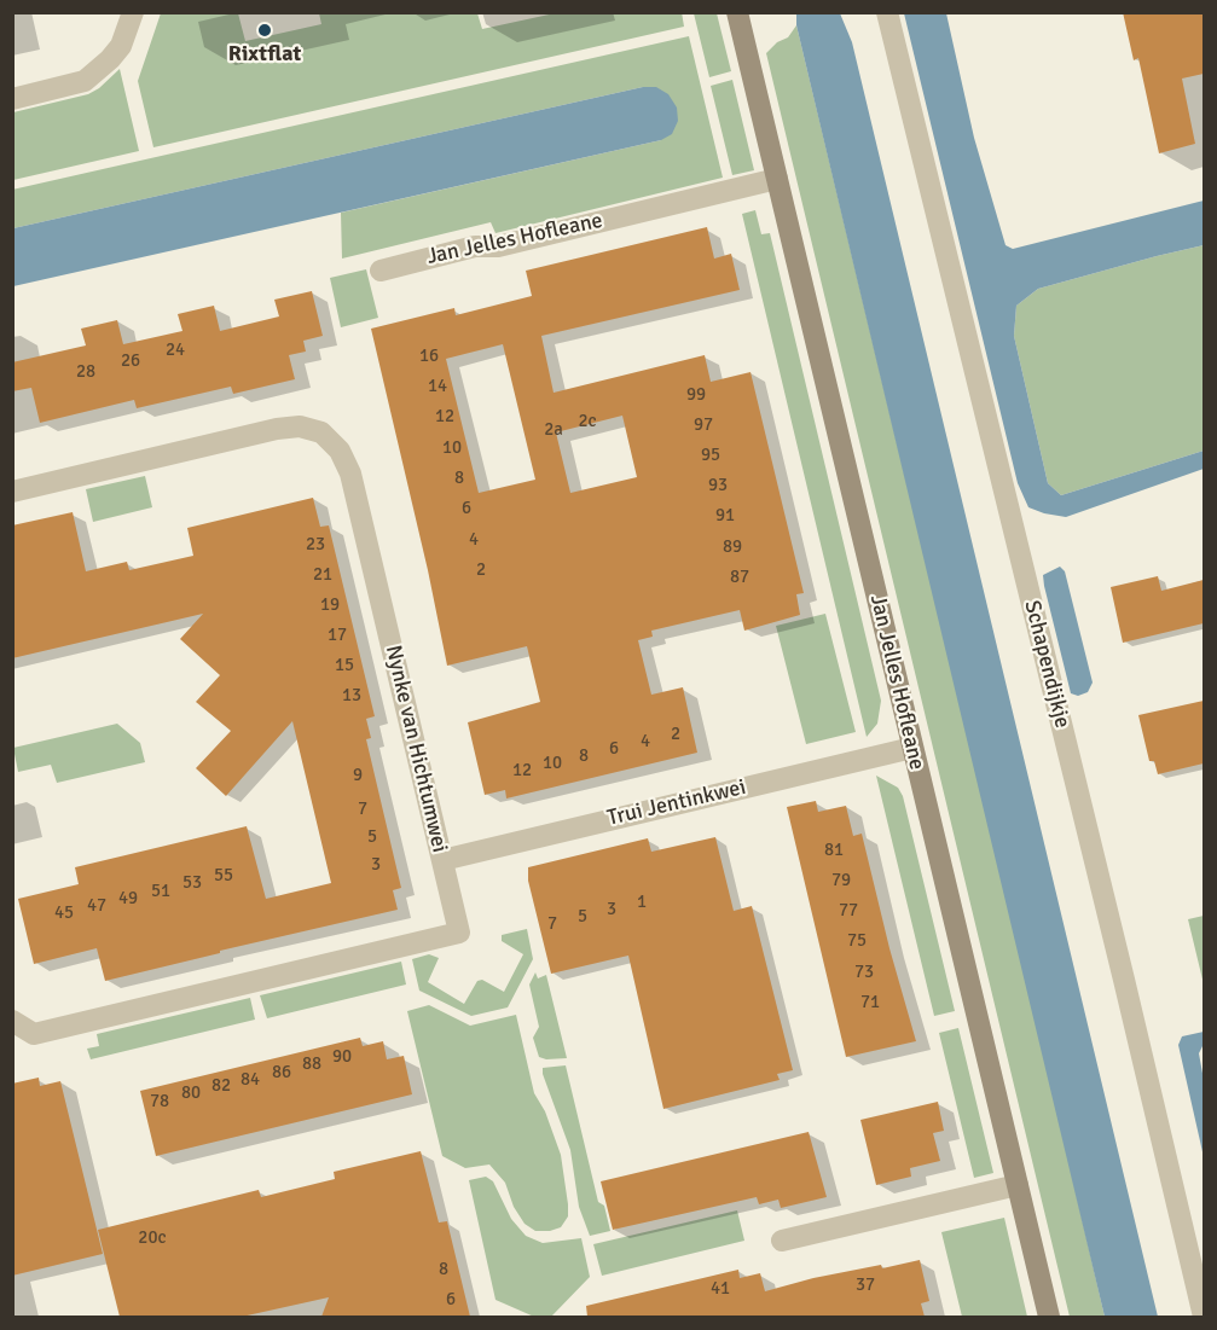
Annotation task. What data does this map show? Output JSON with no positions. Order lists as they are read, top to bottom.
{
  "streets": {
    "street": [
      "Jan Jelles Hofleane",
      "Schapendijkje",
      "Nynke van Hichtumwei",
      "Trui Jentinkwei"
    ]
  },
  "crossings": [
    ["Jan Jelles Hofleane", "Trui Jentinkwei"],
    ["Nynke van Hichtumwei", "Trui Jentinkwei"]
  ],
  "places": ["Rixtflat"],
  "house_numbers": [
    "24",
    "16",
    "26",
    "28",
    "14",
    "99",
    "12",
    "2c",
    "97",
    "2a",
    "10",
    "95",
    "8",
    "93",
    "6",
    "91",
    "4",
    "23",
    "89",
    "2",
    "21",
    "87",
    "19",
    "17",
    "15",
    "13",
    "2",
    "4",
    "6",
    "8",
    "10",
    "12",
    "9",
    "7",
    "5",
    "81",
    "3",
    "55",
    "79",
    "53",
    "51",
    "49",
    "1",
    "47",
    "3",
    "77",
    "45",
    "5",
    "7",
    "75",
    "73",
    "71",
    "90",
    "88",
    "86",
    "84",
    "82",
    "80",
    "78",
    "20c",
    "8",
    "37",
    "41",
    "6"
  ]
}
